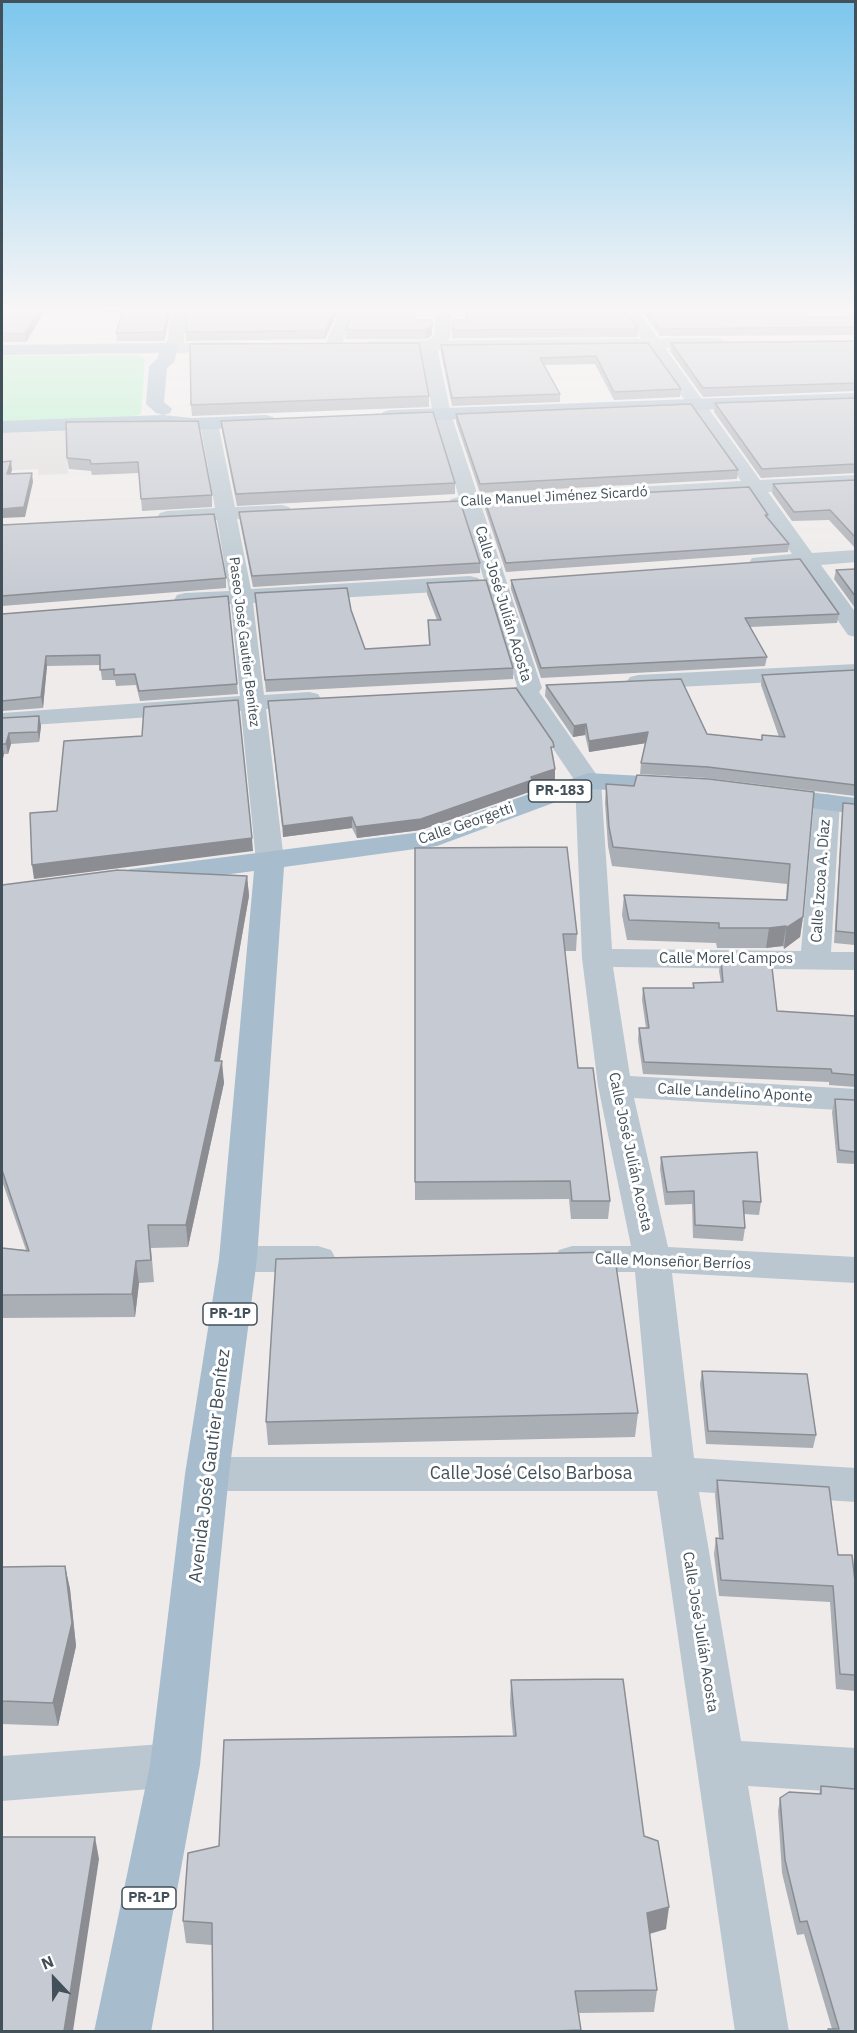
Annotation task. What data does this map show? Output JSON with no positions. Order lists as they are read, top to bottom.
{
  "streets": {
    "main road": [
      "PR-183",
      "Calle Georgetti",
      "PR-1P",
      "Avenida José Gautier Benítez"
    ],
    "street": [
      "Calle Manuel Jiménez Sicardó",
      "Calle José Julián Acosta",
      "Paseo José Gautier Benítez",
      "Calle Izcoa A. Díaz",
      "Calle Morel Campos",
      "Calle Landelino Aponte",
      "Calle Monseñor Berríos",
      "Calle José Celso Barbosa"
    ]
  },
  "crossings": [
    ["Calle Manuel Jiménez Sicardó", "Calle José Julián Acosta"],
    ["Calle José Julián Acosta", "Calle Georgetti"],
    ["Calle José Julián Acosta", "Calle Morel Campos"],
    ["Calle José Julián Acosta", "Calle Landelino Aponte"],
    ["Calle José Julián Acosta", "Calle Monseñor Berríos"],
    ["Calle José Julián Acosta", "Calle José Celso Barbosa"],
    ["Paseo José Gautier Benítez", "Calle Georgetti"],
    ["Paseo José Gautier Benítez", "Avenida José Gautier Benítez"],
    ["Calle Georgetti", "Avenida José Gautier Benítez"],
    ["Calle Izcoa A. Díaz", "Calle Morel Campos"],
    ["Avenida José Gautier Benítez", "Calle José Celso Barbosa"]
  ],
  "north": "top"
}
